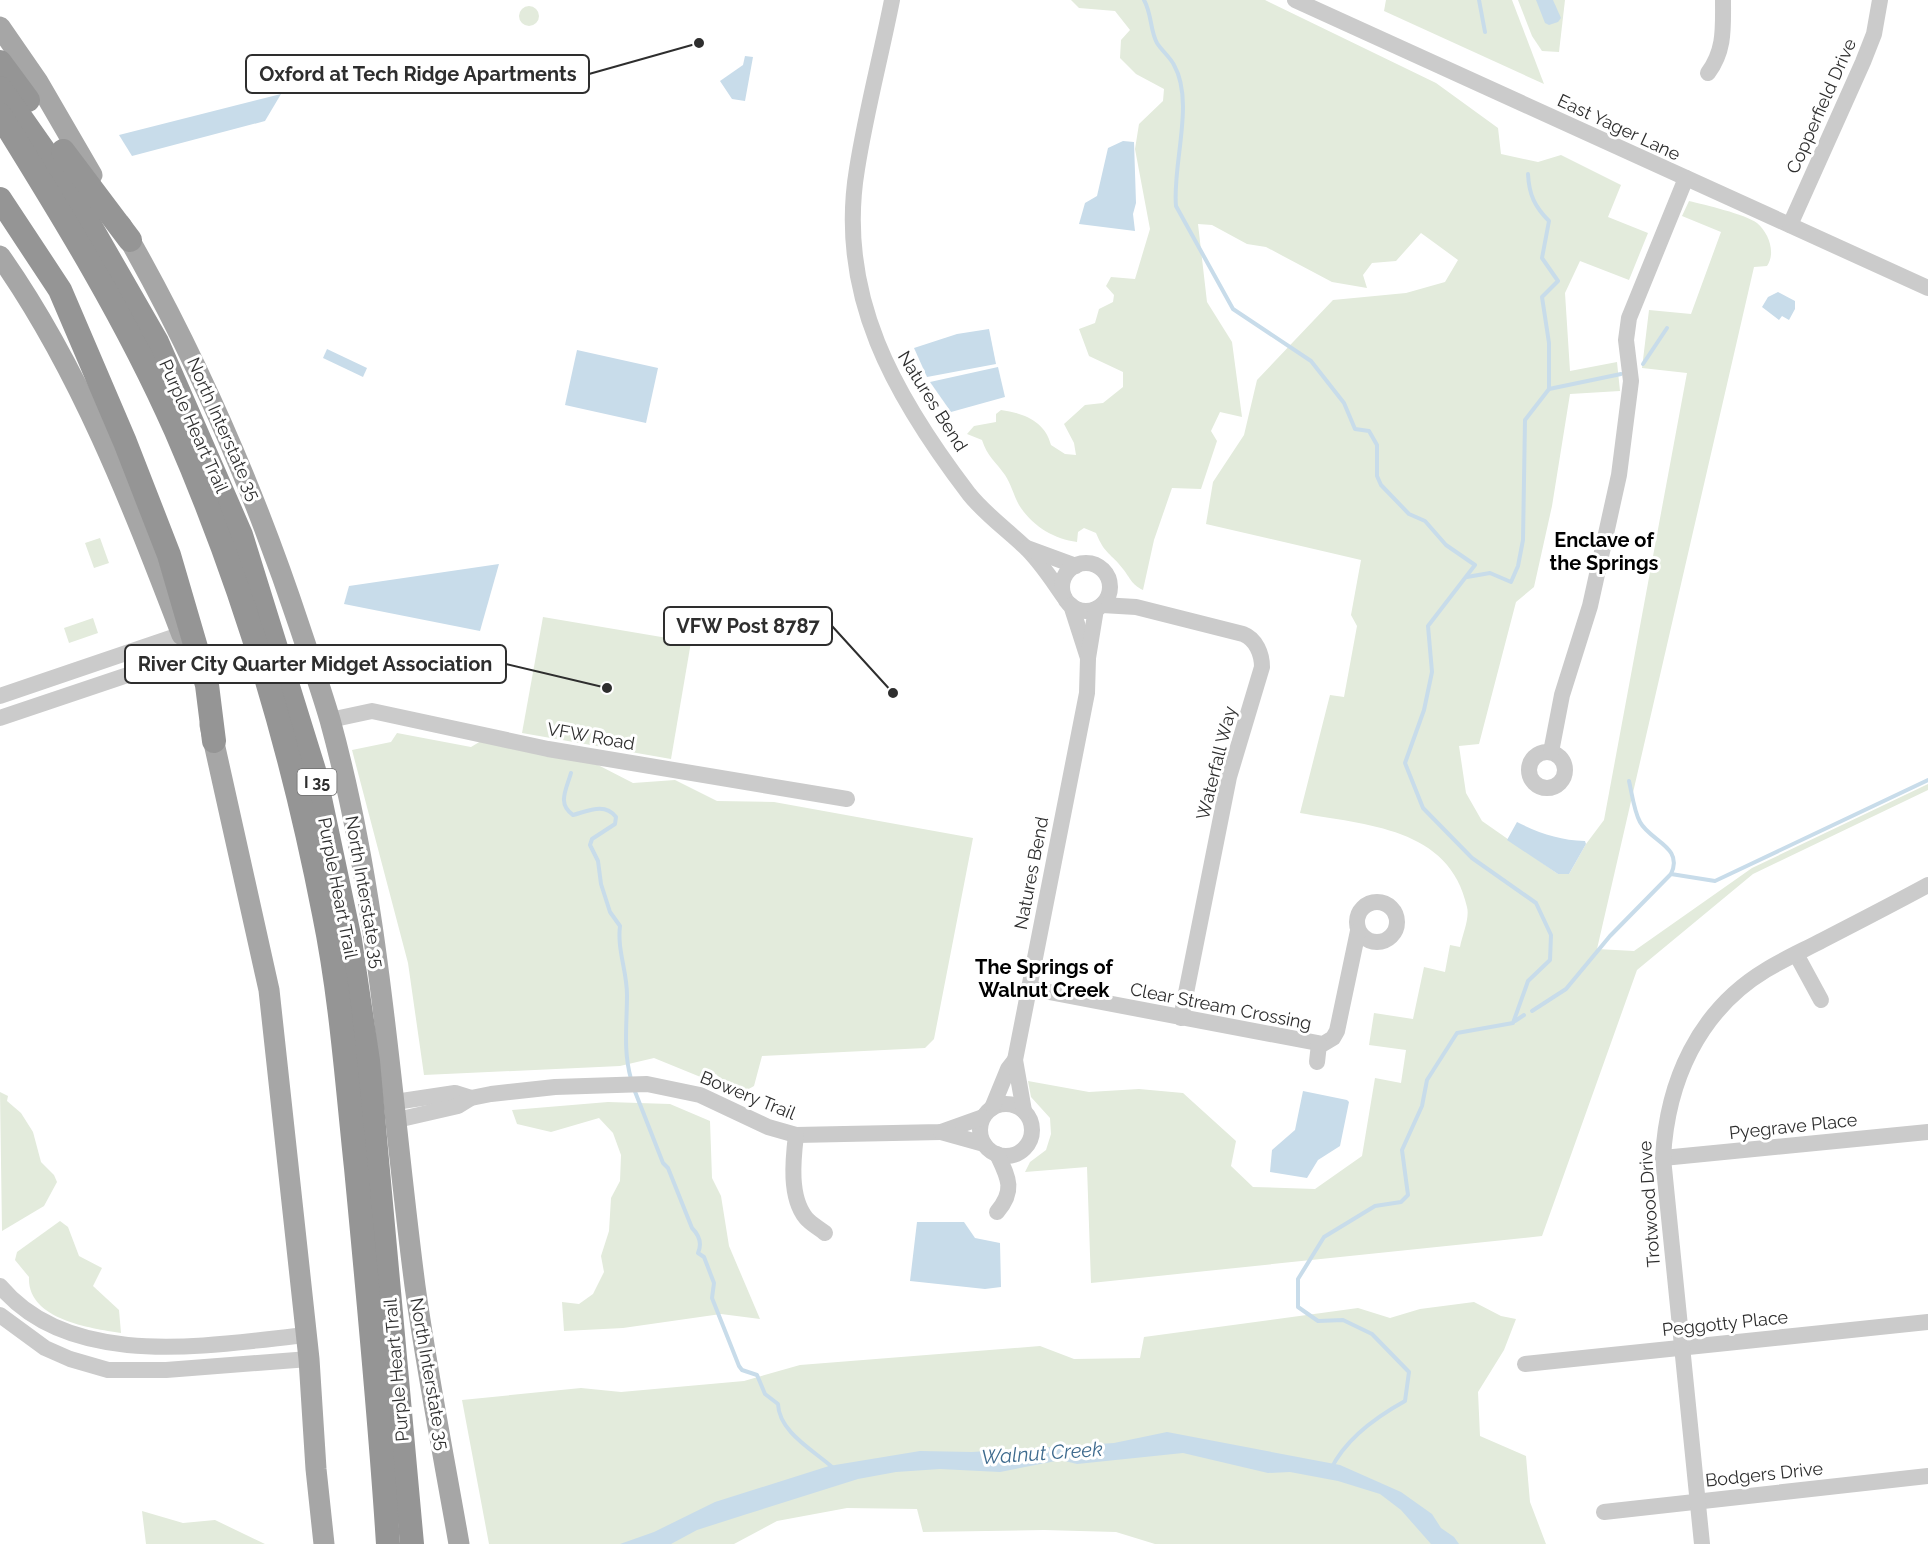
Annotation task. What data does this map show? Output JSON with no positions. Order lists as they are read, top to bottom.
{
  "streets": {
    "highway": ["Purple Heart Trail", "I 35"],
    "main road": ["North Interstate 35"],
    "street": [
      "Copperfield Drive",
      "East Yager Lane",
      "Natures Bend",
      "VFW Road",
      "Waterfall Way",
      "Clear Stream Crossing",
      "Bowery Trail",
      "Pyegrave Place",
      "Trotwood Drive",
      "Peggotty Place",
      "Bodgers Drive"
    ]
  },
  "crossings": [
    ["Copperfield Drive", "East Yager Lane"],
    ["Natures Bend", "Waterfall Way"],
    ["Natures Bend", "Clear Stream Crossing"],
    ["Natures Bend", "Bowery Trail"],
    ["North Interstate 35", "VFW Road"],
    ["North Interstate 35", "Bowery Trail"],
    ["Waterfall Way", "Clear Stream Crossing"],
    ["Pyegrave Place", "Trotwood Drive"],
    ["Trotwood Drive", "Peggotty Place"],
    ["Trotwood Drive", "Bodgers Drive"]
  ],
  "districts": ["Enclave of the Springs", "The Springs of Walnut Creek"],
  "water": ["Walnut Creek"],
  "places": ["Oxford at Tech Ridge Apartments", "River City Quarter Midget Association", "VFW Post 8787"]
}
